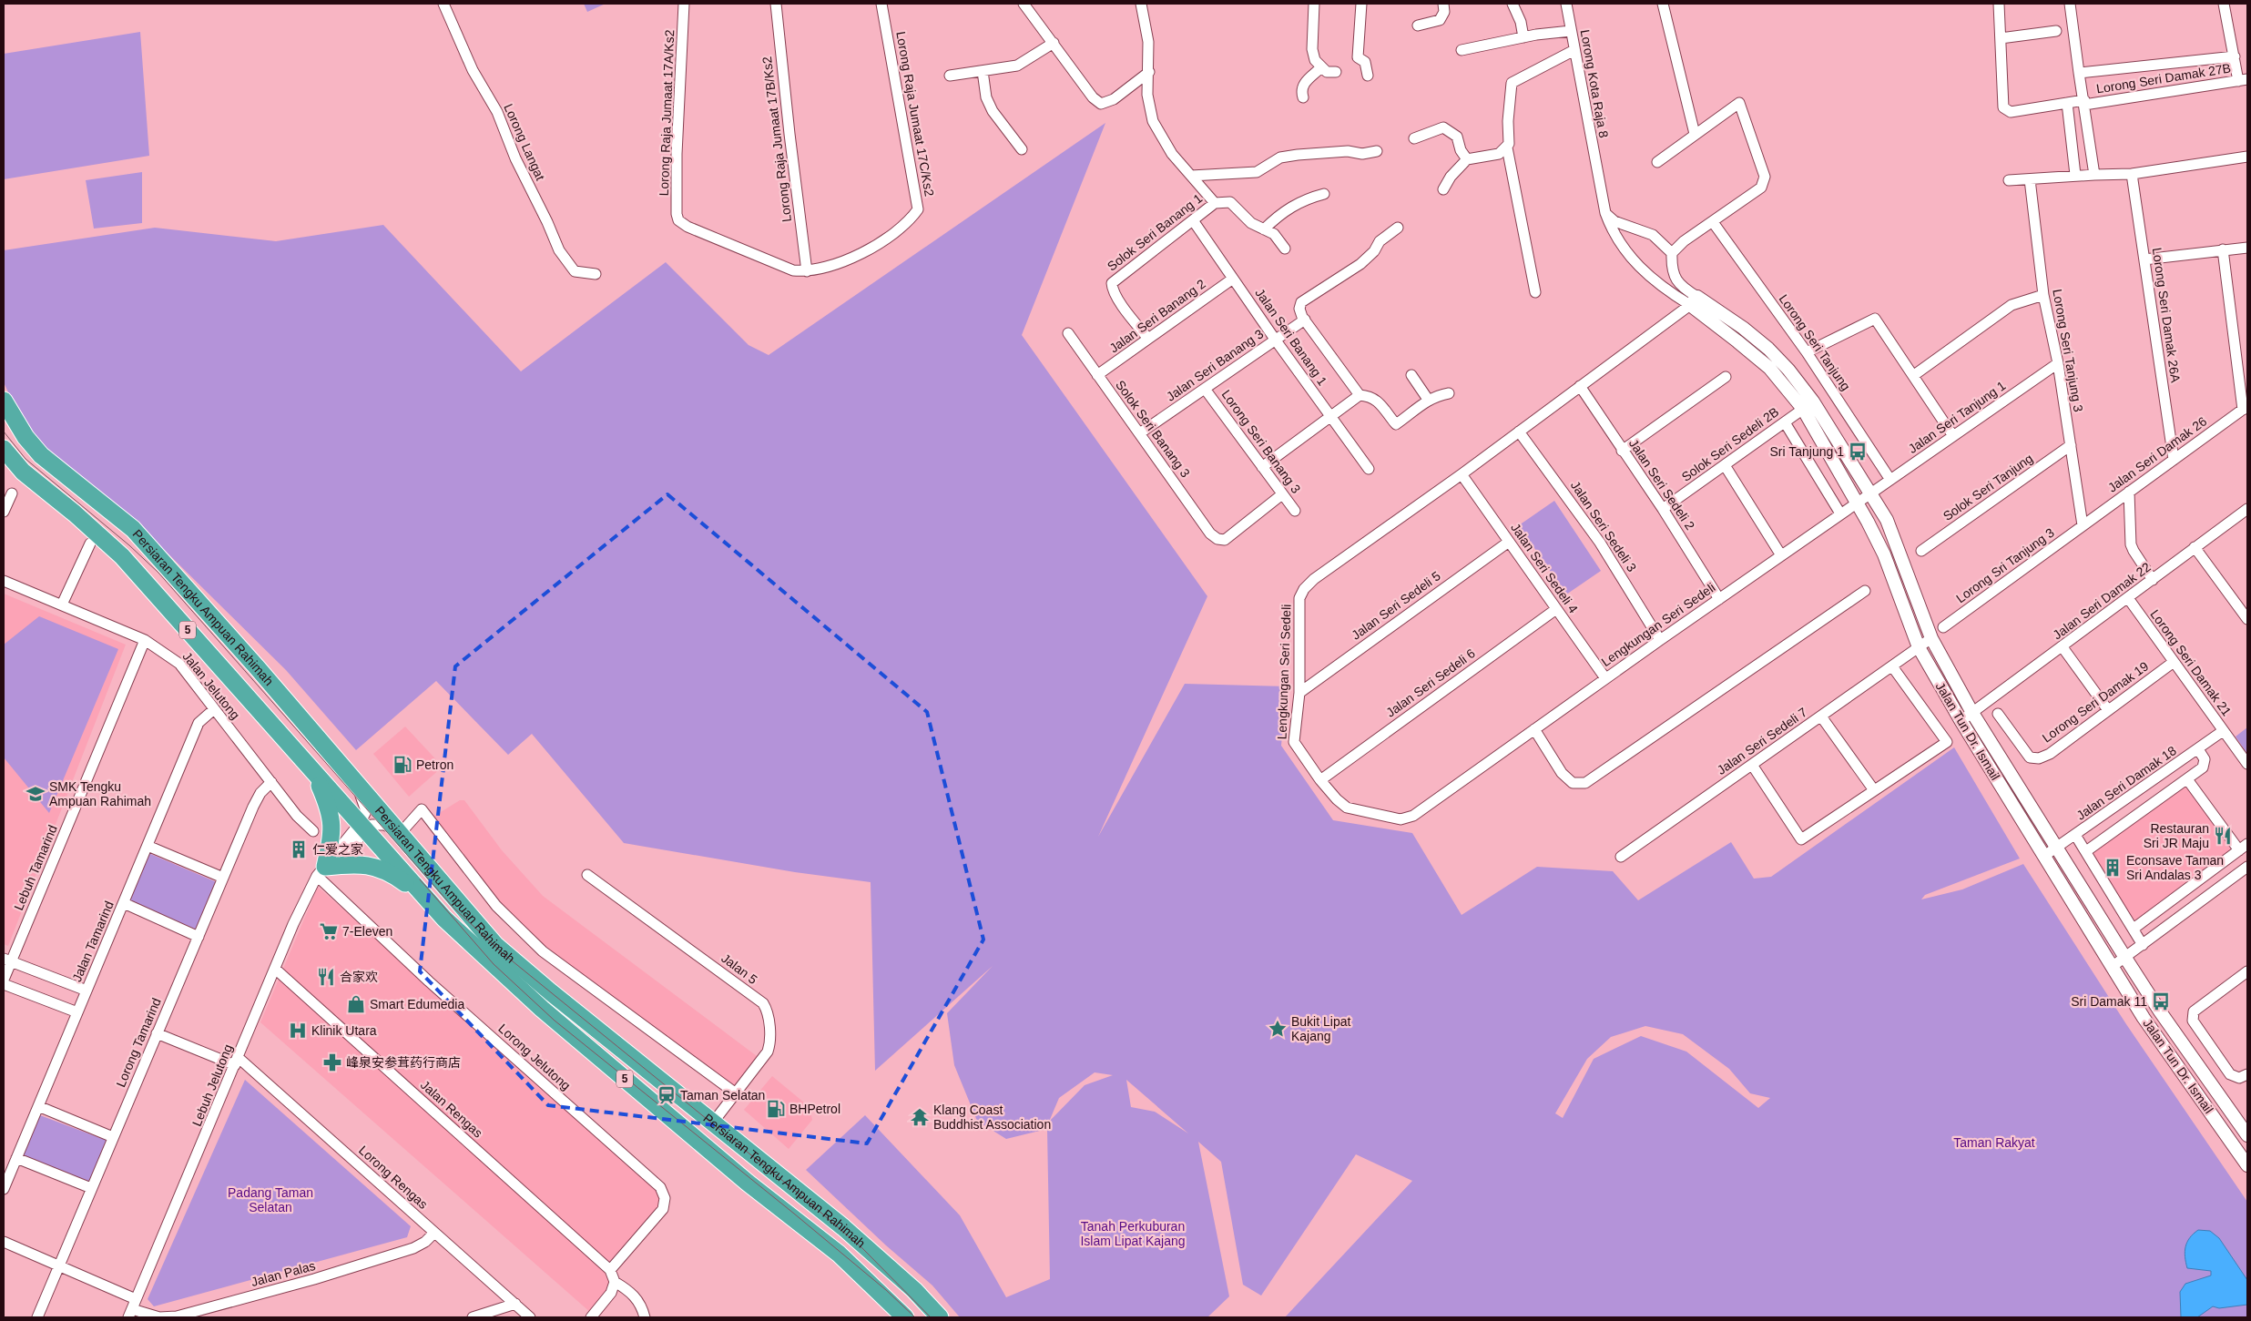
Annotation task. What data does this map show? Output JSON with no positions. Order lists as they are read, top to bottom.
{
  "streets": {
    "highway": ["Persiaran Tengku Ampuan Rahimah", "5"],
    "street": [
      "Lorong Seri Damak 27B",
      "Lorong Kota Raja 8",
      "Lorong Raja Jumaat 17A/Ks2",
      "Lorong Raja Jumaat 17C/Ks2",
      "Lorong Raja Jumaat 17B/Ks2",
      "Lorong Langat",
      "Solok Seri Banang 1",
      "Lorong Seri Damak 26A",
      "Jalan Seri Banang 2",
      "Jalan Seri Banang 1",
      "Lorong Seri Tanjung",
      "Lorong Seri Tanjung 3",
      "Jalan Seri Banang 3",
      "Jalan Seri Tanjung 1",
      "Solok Seri Banang 3",
      "Lorong Seri Banang 3",
      "Solok Seri Sedeli 2B",
      "Jalan Seri Damak 26",
      "Jalan Seri Sedeli 2",
      "Solok Seri Tanjung",
      "Jalan Seri Sedeli 3",
      "Lorong Sri Tanjung 3",
      "Jalan Seri Sedeli 4",
      "Jalan Seri Damak 22",
      "Jalan Seri Sedeli 5",
      "Lengkungan Seri Sedeli",
      "Lorong Seri Damak 21",
      "Jalan Seri Sedeli 6",
      "Jalan Jelutong",
      "Lorong Seri Damak 19",
      "Jalan Tun Dr. Ismail",
      "Jalan Seri Sedeli 7",
      "Jalan Seri Damak 18",
      "Lebuh Tamarind",
      "Jalan Tamarind",
      "Jalan 5",
      "Lorong Tamarind",
      "Lorong Jelutong",
      "Lebuh Jelutong",
      "Jalan Rengas",
      "Lorong Rengas",
      "Jalan Palas"
    ]
  },
  "crossings": [
    ["Lorong Kota Raja 8", "Lengkungan Seri Sedeli"],
    ["Lorong Kota Raja 8", "Jalan Tun Dr. Ismail"],
    ["Lorong Raja Jumaat 17A/Ks2", "Lorong Raja Jumaat 17C/Ks2"],
    ["Lorong Raja Jumaat 17A/Ks2", "Lorong Raja Jumaat 17B/Ks2"],
    ["Lorong Raja Jumaat 17C/Ks2", "Lorong Raja Jumaat 17B/Ks2"],
    ["Solok Seri Banang 1", "Jalan Seri Banang 2"],
    ["Solok Seri Banang 1", "Jalan Seri Banang 1"],
    ["Lorong Seri Damak 26A", "Jalan Seri Damak 26"],
    ["Jalan Seri Banang 2", "Jalan Seri Banang 1"],
    ["Jalan Seri Banang 2", "Solok Seri Banang 3"],
    ["Jalan Seri Banang 1", "Jalan Seri Banang 3"],
    ["Lorong Seri Tanjung", "Jalan Seri Tanjung 1"],
    ["Lorong Seri Tanjung 3", "Jalan Seri Tanjung 1"],
    ["Lorong Seri Tanjung 3", "Jalan Seri Damak 26"],
    ["Lorong Seri Tanjung 3", "Solok Seri Tanjung"],
    ["Lorong Seri Tanjung 3", "Lorong Sri Tanjung 3"],
    ["Jalan Seri Banang 3", "Solok Seri Banang 3"],
    ["Jalan Seri Banang 3", "Lorong Seri Banang 3"],
    ["Jalan Seri Tanjung 1", "Lengkungan Seri Sedeli"],
    ["Jalan Seri Tanjung 1", "Jalan Tun Dr. Ismail"],
    ["Solok Seri Banang 3", "Lorong Seri Banang 3"],
    ["Solok Seri Sedeli 2B", "Jalan Seri Sedeli 2"],
    ["Solok Seri Sedeli 2B", "Jalan Tun Dr. Ismail"],
    ["Jalan Seri Damak 26", "Lorong Sri Tanjung 3"],
    ["Jalan Seri Sedeli 2", "Lengkungan Seri Sedeli"],
    ["Jalan Seri Sedeli 3", "Lengkungan Seri Sedeli"],
    ["Jalan Seri Sedeli 4", "Jalan Seri Sedeli 5"],
    ["Jalan Seri Sedeli 4", "Lengkungan Seri Sedeli"],
    ["Jalan Seri Sedeli 4", "Jalan Seri Sedeli 6"],
    ["Jalan Seri Damak 22", "Lorong Seri Damak 21"],
    ["Jalan Seri Damak 22", "Jalan Tun Dr. Ismail"],
    ["Jalan Seri Sedeli 5", "Lengkungan Seri Sedeli"],
    ["Persiaran Tengku Ampuan Rahimah", "Jalan 5"],
    ["Persiaran Tengku Ampuan Rahimah", "Lebuh Jelutong"],
    ["Lengkungan Seri Sedeli", "Jalan Seri Sedeli 6"],
    ["Lengkungan Seri Sedeli", "Jalan Tun Dr. Ismail"],
    ["Lorong Seri Damak 21", "Lorong Seri Damak 19"],
    ["Lorong Seri Damak 21", "Jalan Seri Damak 18"],
    ["Jalan Jelutong", "Lebuh Tamarind"],
    ["Jalan Jelutong", "Jalan Tamarind"],
    ["Jalan Jelutong", "Lorong Tamarind"],
    ["Jalan Tun Dr. Ismail", "Jalan Seri Sedeli 7"],
    ["Jalan Tun Dr. Ismail", "Jalan Seri Damak 18"],
    ["Lorong Tamarind", "Lorong Rengas"],
    ["Lorong Jelutong", "Lebuh Jelutong"],
    ["Lorong Jelutong", "Jalan Rengas"],
    ["Lebuh Jelutong", "Jalan Rengas"],
    ["Lebuh Jelutong", "Lorong Rengas"],
    ["Lebuh Jelutong", "Jalan Palas"],
    ["Lorong Rengas", "Jalan Palas"]
  ],
  "parks": ["Taman Rakyat", "Padang Taman Selatan", "Tanah Perkuburan Islam Lipat Kajang"],
  "places": {
    "bus stop": ["Sri Tanjung 1", "Sri Damak 11"],
    "fuel station": ["Petron", "BHPetrol"],
    "school or university": ["SMK Tengku Ampuan Rahimah"],
    "restaurant": ["Restauran Sri JR Maju", "合家欢"],
    "building": ["仁爱之家", "Econsave Taman Sri Andalas 3"],
    "supermarket": ["7-Eleven"],
    "shop": ["Smart Edumedia"],
    "place": ["Bukit Lipat Kajang"],
    "hospital": ["Klinik Utara"],
    "pharmacy": ["峰泉安参茸药行商店"],
    "station": ["Taman Selatan"],
    "temple": ["Klang Coast Buddhist Association"]
  }
}
